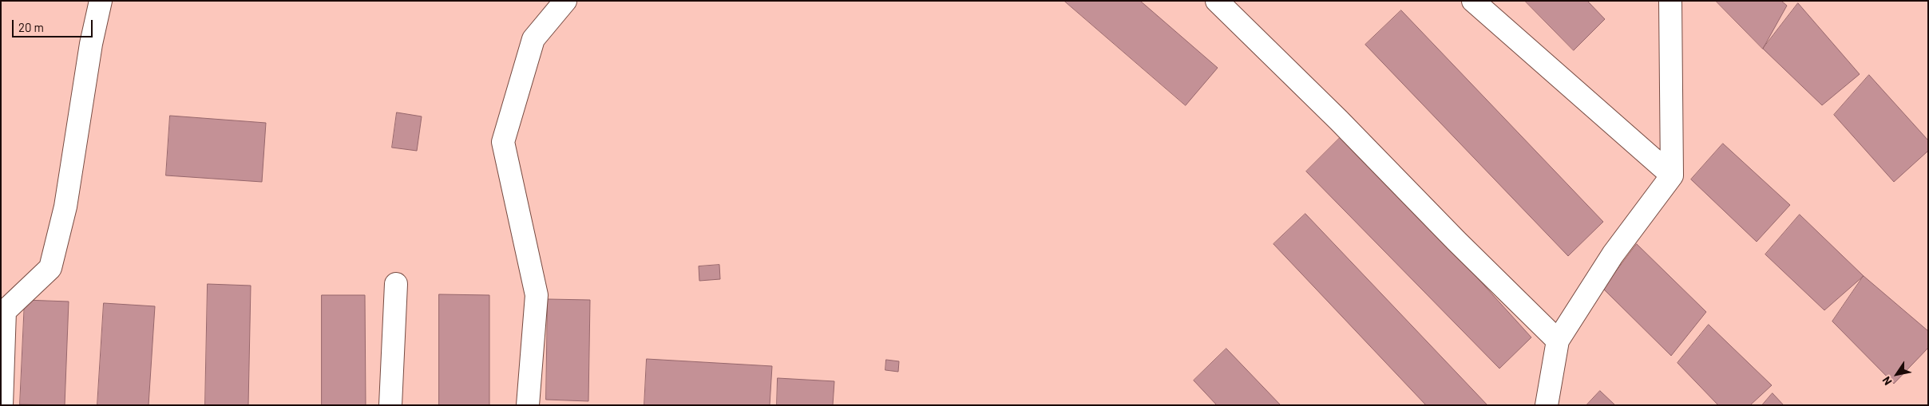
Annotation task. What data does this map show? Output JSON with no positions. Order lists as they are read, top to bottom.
{
  "scale_bar": "20 m",
  "north": "bottom left"
}
